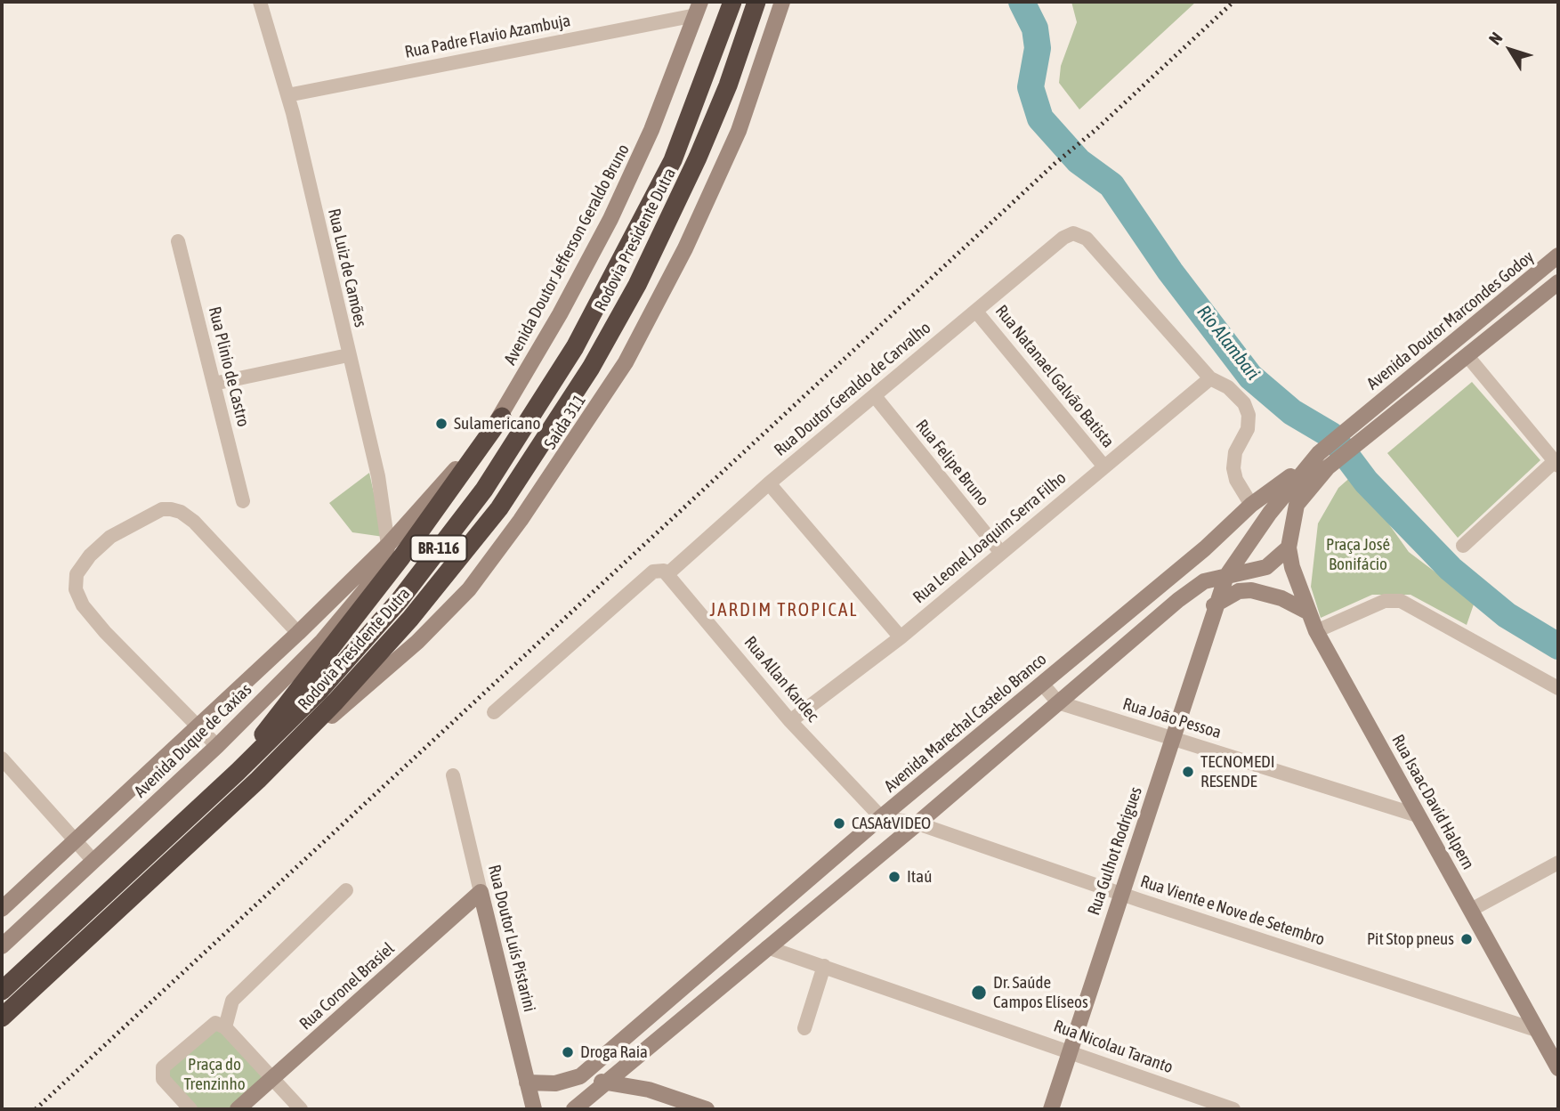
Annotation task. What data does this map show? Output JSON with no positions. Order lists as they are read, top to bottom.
{
  "streets": {
    "highway": ["Rodovia Presidente Dutra", "BR-116"],
    "street": [
      "Rua Padre Flavio Azambuja",
      "Avenida Doutor Jefferson Geraldo Bruno",
      "Rua Luiz de Camões",
      "Avenida Doutor Marcondes Godoy",
      "Rua Plinio de Castro",
      "Rua Natanael Galvão Batista",
      "Rua Doutor Geraldo de Carvalho",
      "Saída 311",
      "Rua Felipe Bruno",
      "Rua Leonel Joaquim Serra Filho",
      "Rua Allan Kardec",
      "Rua João Pessoa",
      "Avenida Marechal Castelo Branco",
      "Avenida Duque de Caxias",
      "Rua Isaac David Halpern",
      "Rua Gulhot Rodrigues",
      "Rua Viente e Nove de Setembro",
      "Rua Doutor Luís Pistarini",
      "Rua Coronel Brasiel",
      "Rua Nicolau Taranto"
    ]
  },
  "crossings": [
    ["Rua Padre Flavio Azambuja", "Avenida Doutor Jefferson Geraldo Bruno"],
    ["Rua Padre Flavio Azambuja", "Rua Luiz de Camões"],
    ["Rodovia Presidente Dutra", "Saída 311"],
    ["Avenida Doutor Jefferson Geraldo Bruno", "Avenida Duque de Caxias"],
    ["Rua Luiz de Camões", "Avenida Duque de Caxias"],
    ["Avenida Doutor Marcondes Godoy", "Avenida Marechal Castelo Branco"],
    ["Avenida Doutor Marcondes Godoy", "Rua Gulhot Rodrigues"],
    ["Rua Natanael Galvão Batista", "Rua Doutor Geraldo de Carvalho"],
    ["Rua Natanael Galvão Batista", "Rua Leonel Joaquim Serra Filho"],
    ["Rua Doutor Geraldo de Carvalho", "Rua Felipe Bruno"],
    ["Rua Doutor Geraldo de Carvalho", "Rua Leonel Joaquim Serra Filho"],
    ["Rua Doutor Geraldo de Carvalho", "Rua Allan Kardec"],
    ["Rua Felipe Bruno", "Rua Leonel Joaquim Serra Filho"],
    ["Rua Leonel Joaquim Serra Filho", "Rua Allan Kardec"],
    ["Rua Allan Kardec", "Avenida Marechal Castelo Branco"],
    ["Rua Allan Kardec", "Rua Viente e Nove de Setembro"],
    ["Rua João Pessoa", "Rua Isaac David Halpern"],
    ["Rua João Pessoa", "Rua Gulhot Rodrigues"],
    ["Avenida Marechal Castelo Branco", "Rua Gulhot Rodrigues"],
    ["Avenida Marechal Castelo Branco", "Rua Viente e Nove de Setembro"],
    ["Avenida Marechal Castelo Branco", "Rua Doutor Luís Pistarini"],
    ["Rua Isaac David Halpern", "Rua Viente e Nove de Setembro"],
    ["Rua Gulhot Rodrigues", "Rua Viente e Nove de Setembro"],
    ["Rua Gulhot Rodrigues", "Rua Nicolau Taranto"],
    ["Rua Doutor Luís Pistarini", "Rua Coronel Brasiel"]
  ],
  "districts": ["JARDIM TROPICAL"],
  "water": ["Rio Alambari"],
  "parks": ["Praça José Bonifácio", "Praça do Trenzinho"],
  "places": [
    "Sulamericano",
    "TECNOMEDI RESENDE",
    "CASA&VIDEO",
    "Itaú",
    "Pit Stop pneus",
    "Dr. Saúde Campos Elíseos",
    "Droga Raia"
  ],
  "north": "top left"
}
